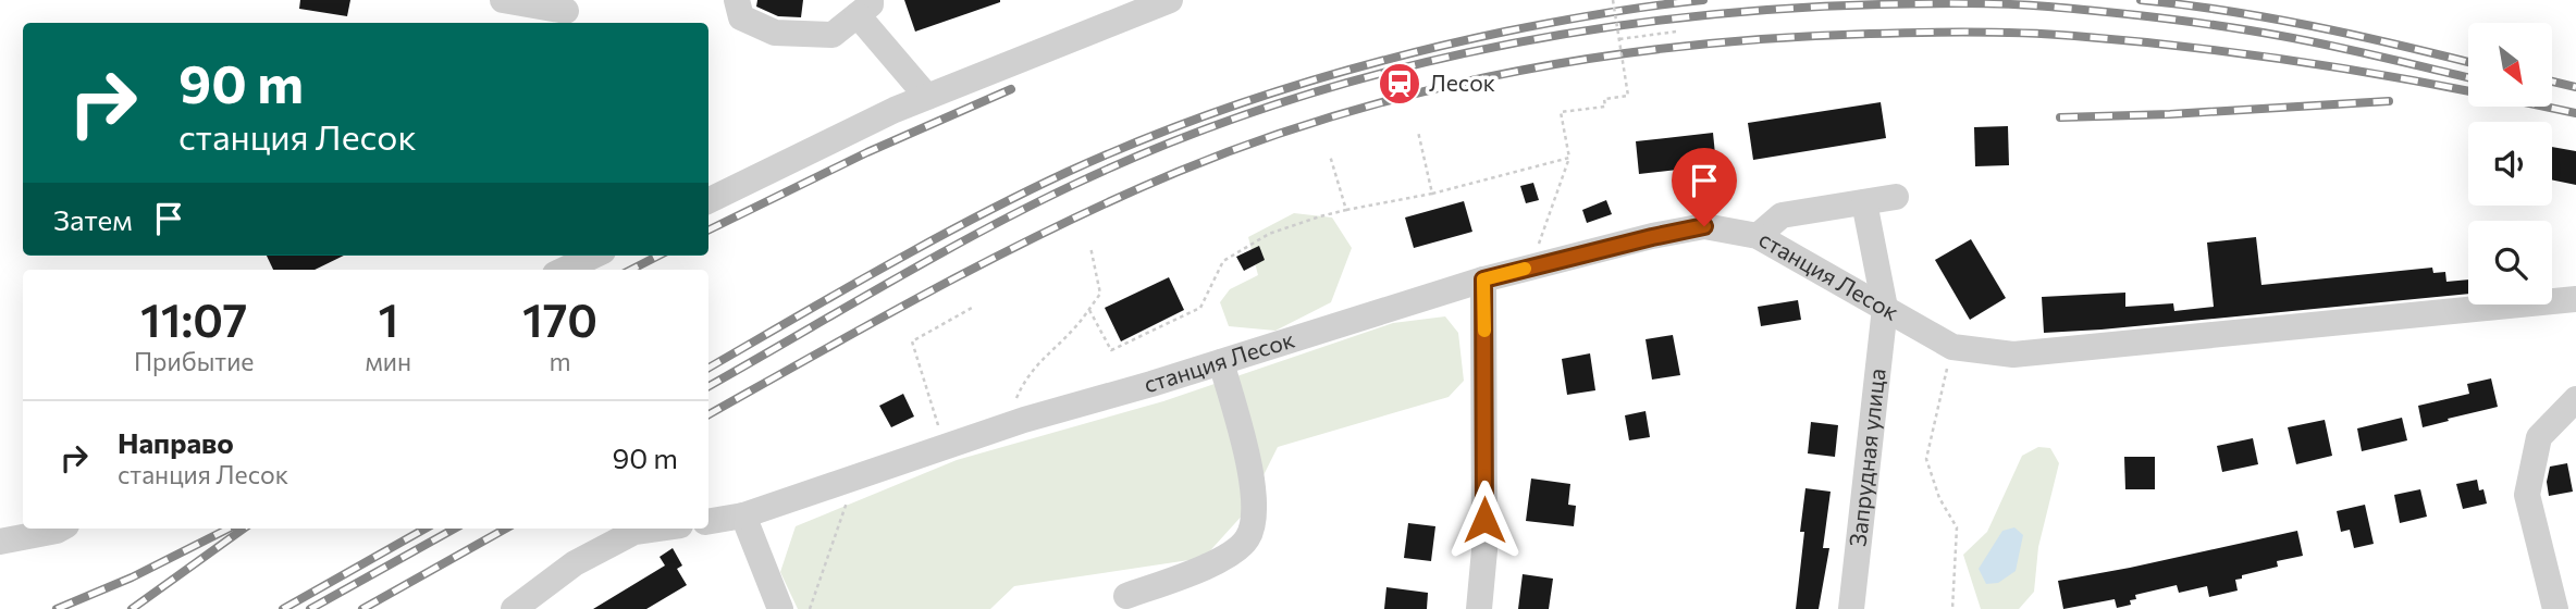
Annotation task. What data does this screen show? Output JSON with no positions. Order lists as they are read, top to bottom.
{
  "streets": {
    "street": ["станция Лесок", "Запрудная улица"]
  },
  "crossings": [
    ["станция Лесок", "Запрудная улица"]
  ],
  "places": {
    "station": ["Лесок"]
  },
  "north": "bottom right",
  "page": {
    "turn": ["90 m", "станция Лесок"],
    "then": "Затем",
    "eta": [
      "11:07",
      "Прибытие",
      "1",
      "мин",
      "170",
      "m"
    ],
    "list": [
      {
        "name": "Направо",
        "note": "станция Лесок",
        "value": "90 m"
      }
    ]
  }
}
